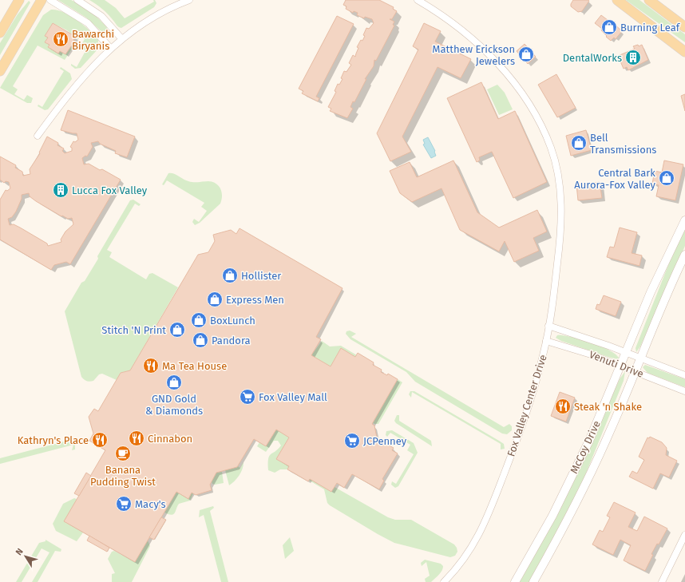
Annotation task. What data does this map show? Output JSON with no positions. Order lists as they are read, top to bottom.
{
  "streets": {
    "street": ["Venuti Drive", "Fox Valley Center Drive", "McCoy Drive"]
  },
  "crossings": [
    ["Venuti Drive", "Fox Valley Center Drive"],
    ["Venuti Drive", "McCoy Drive"]
  ],
  "places": {
    "shop": [
      "Burning Leaf",
      "Matthew Erickson Jewelers",
      "Bell Transmissions",
      "Central Bark Aurora-Fox Valley",
      "Hollister",
      "Express Men",
      "BoxLunch",
      "Stitch 'N Print",
      "Pandora",
      "GND Gold & Diamonds"
    ],
    "restaurant": [
      "Bawarchi Biryanis",
      "Ma Tea House",
      "Steak 'n Shake",
      "Cinnabon",
      "Kathryn's Place"
    ],
    "building": ["DentalWorks", "Lucca Fox Valley"],
    "supermarket": ["Fox Valley Mall", "JCPenney", "Macy's"],
    "cafe": ["Banana Pudding Twist"]
  },
  "north": "top left"
}
